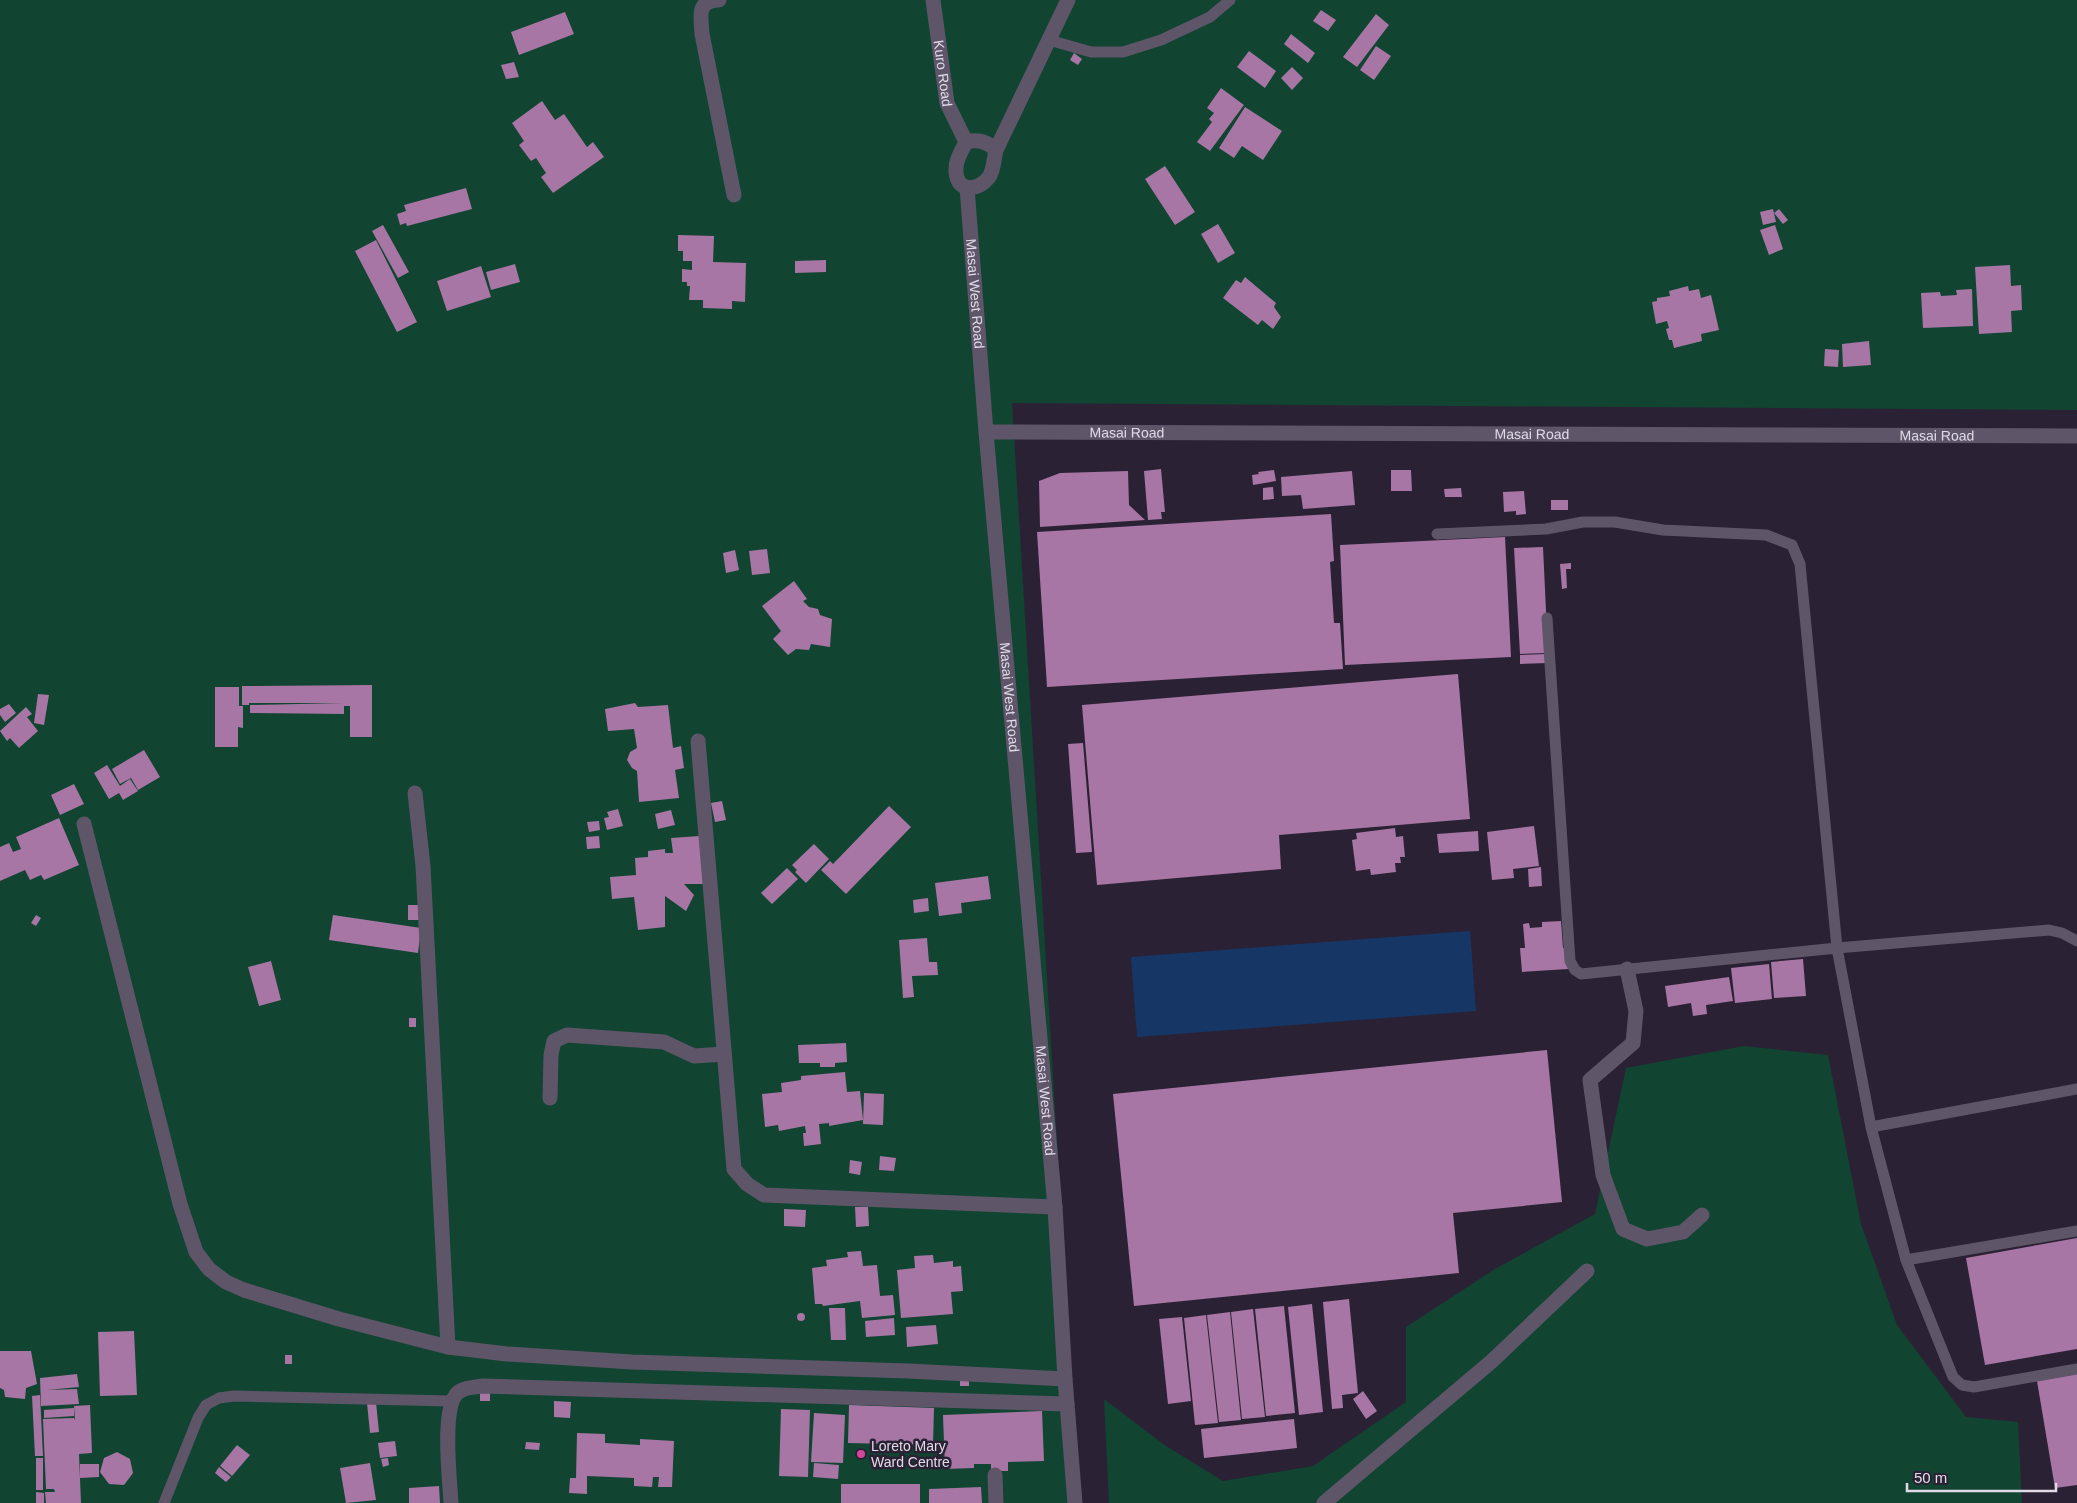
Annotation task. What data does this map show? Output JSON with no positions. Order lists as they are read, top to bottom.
{
  "streets": {
    "street": ["Kuro Road", "Masai West Road", "Masai Road"]
  },
  "crossings": [
    ["Kuro Road", "Masai West Road"],
    ["Masai West Road", "Masai Road"]
  ],
  "places": ["Loreto Mary Ward Centre"],
  "scale_bar": "50 m"
}
